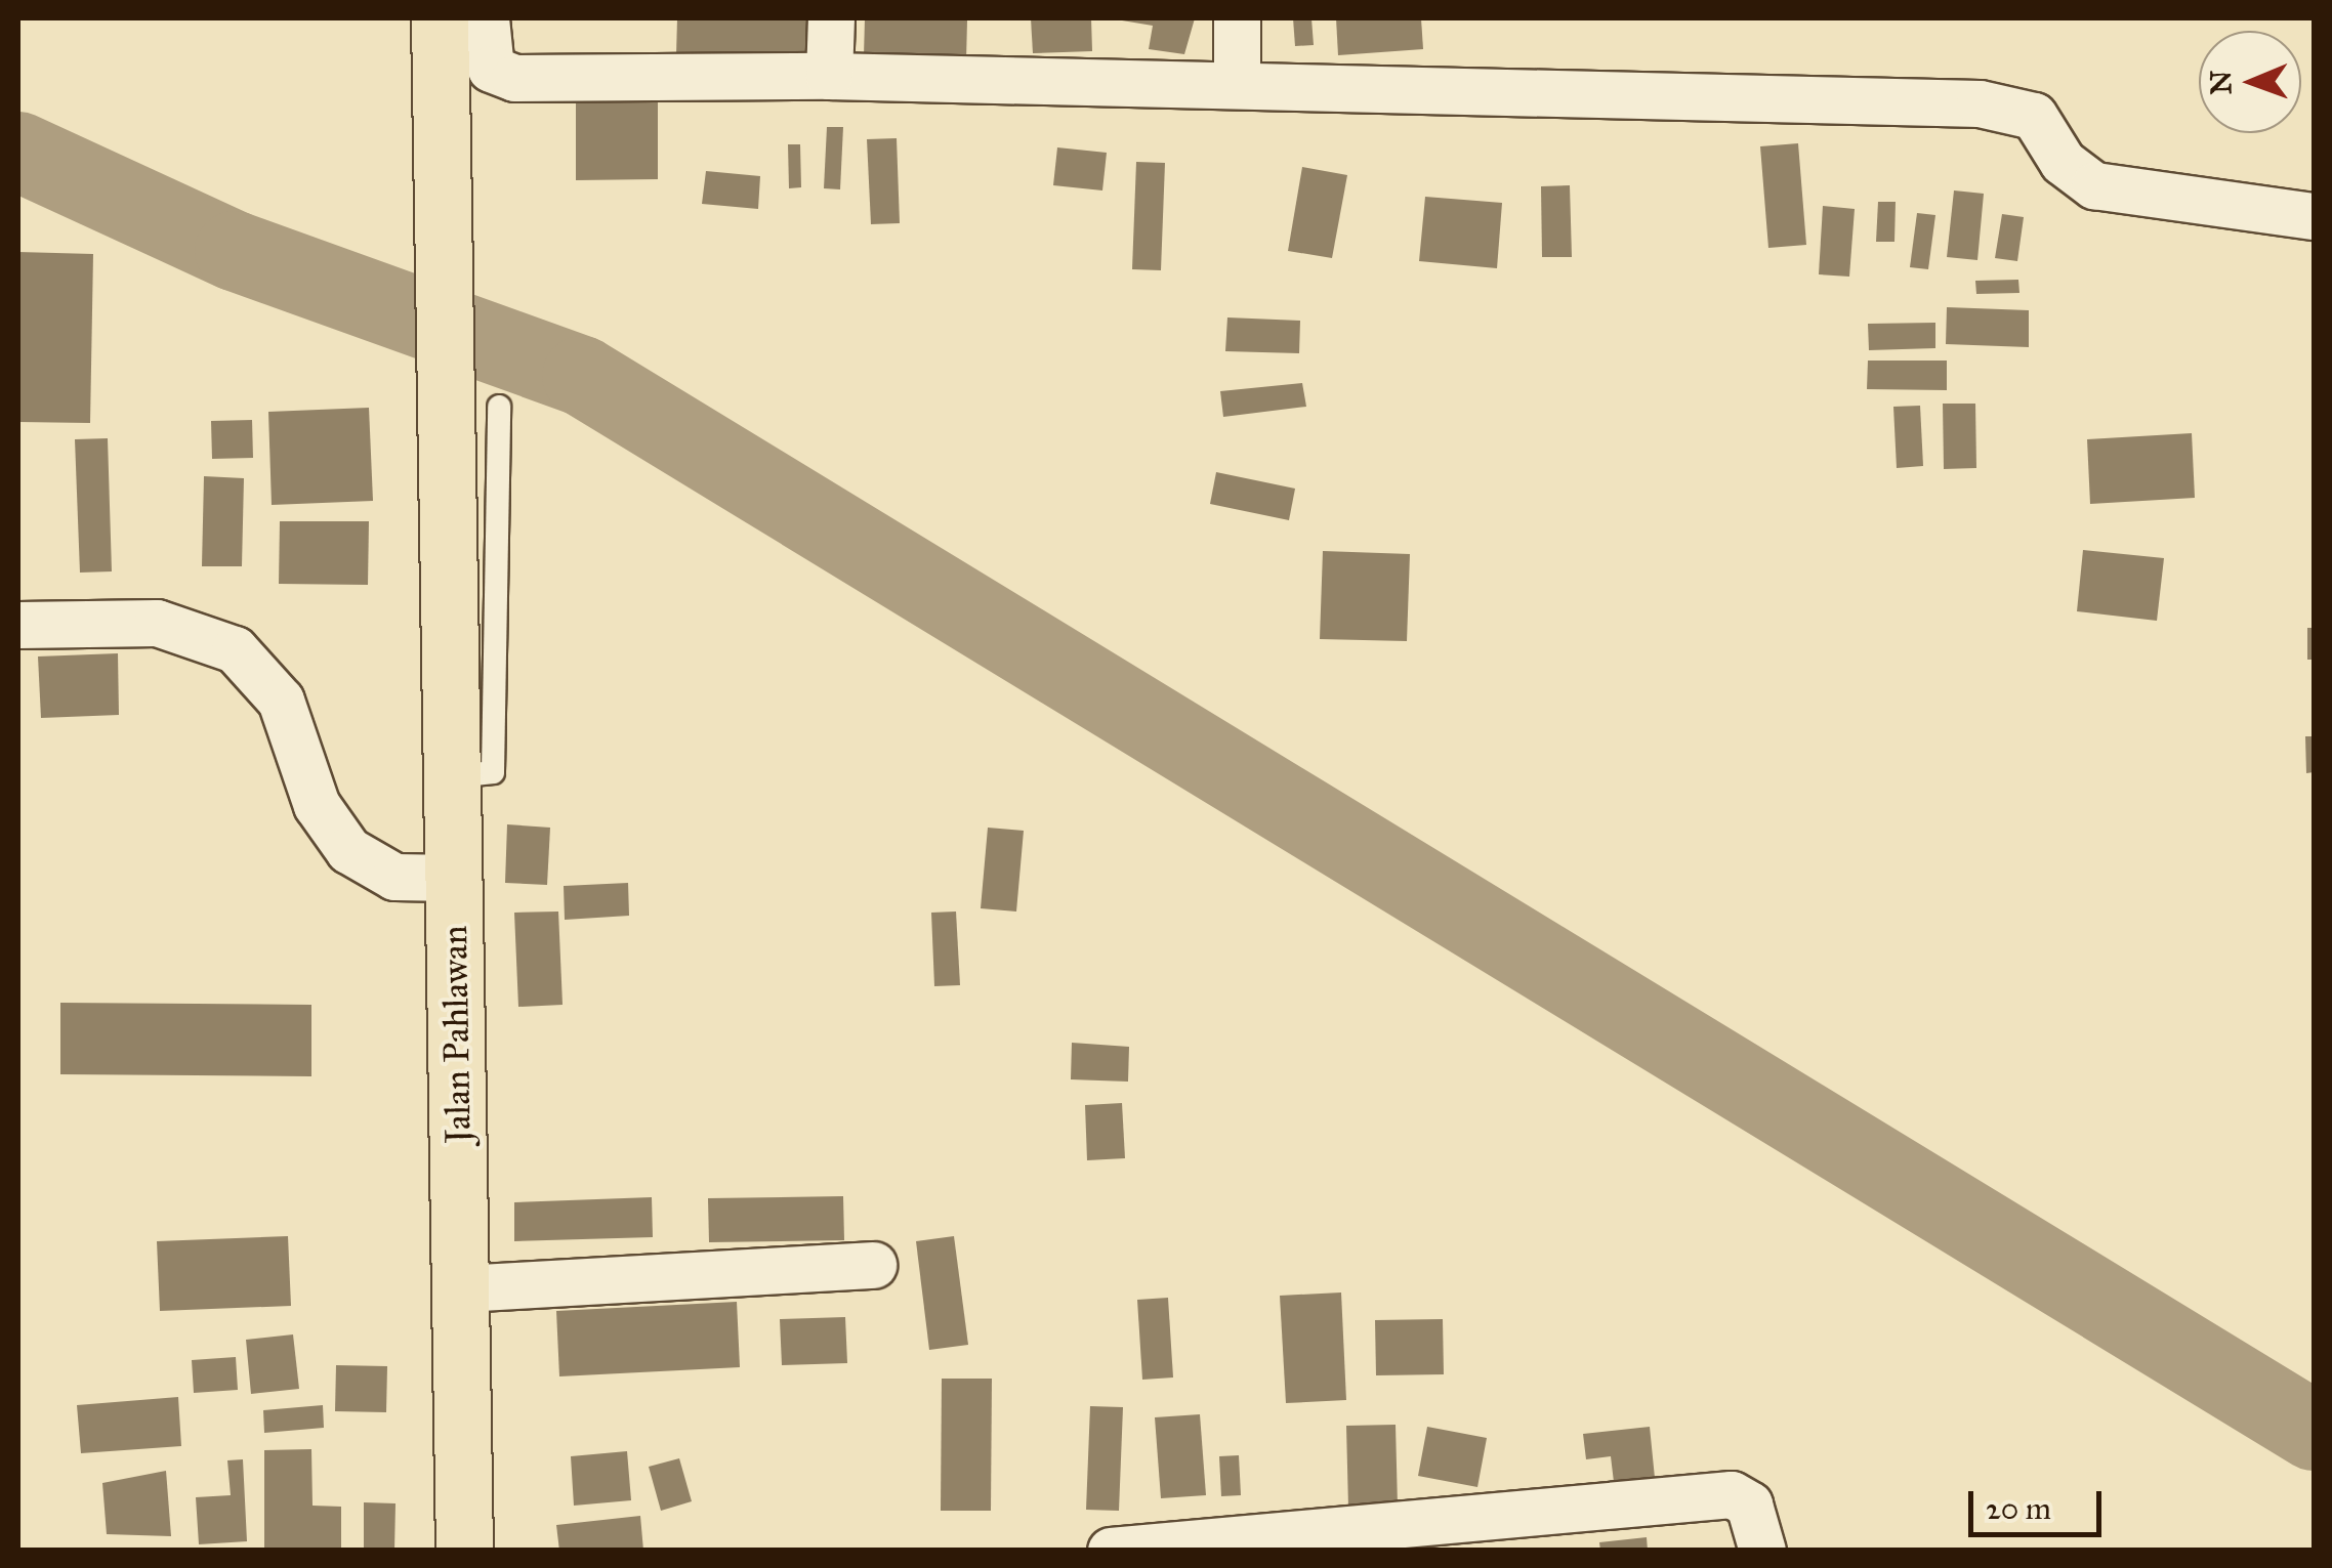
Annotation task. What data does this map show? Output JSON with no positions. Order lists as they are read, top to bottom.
{
  "streets": {
    "highway": ["Jalan Pahlawan"]
  },
  "scale_bar": "20 m",
  "north": "left"
}
